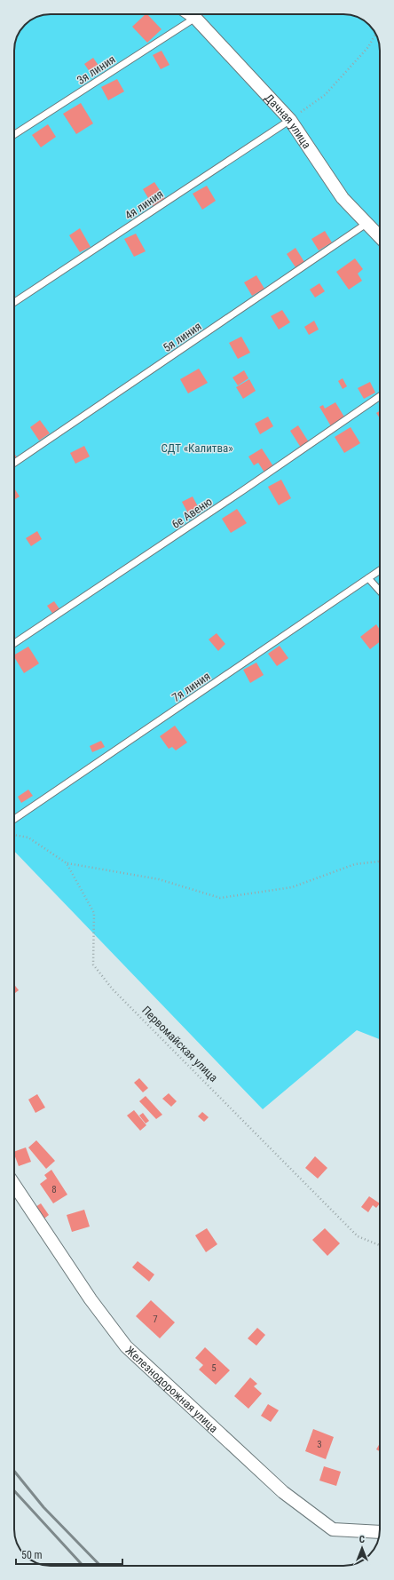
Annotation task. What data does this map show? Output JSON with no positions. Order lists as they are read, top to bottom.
{
  "streets": {
    "street": ["Дачная улица", "Железнодорожная улица"],
    "lane": [
      "3я линия",
      "4я линия",
      "5я линия",
      "6е Авеню",
      "7я линия"
    ],
    "path": ["Первомайская улица"]
  },
  "crossings": [
    ["3я линия", "Дачная улица"],
    ["Дачная улица", "4я линия"],
    ["Дачная улица", "5я линия"]
  ],
  "parks": ["СДТ «Калитва»"],
  "house_numbers": [
    "8",
    "7",
    "5",
    "3"
  ],
  "scale_bar": "50 m",
  "north": "top"
}
